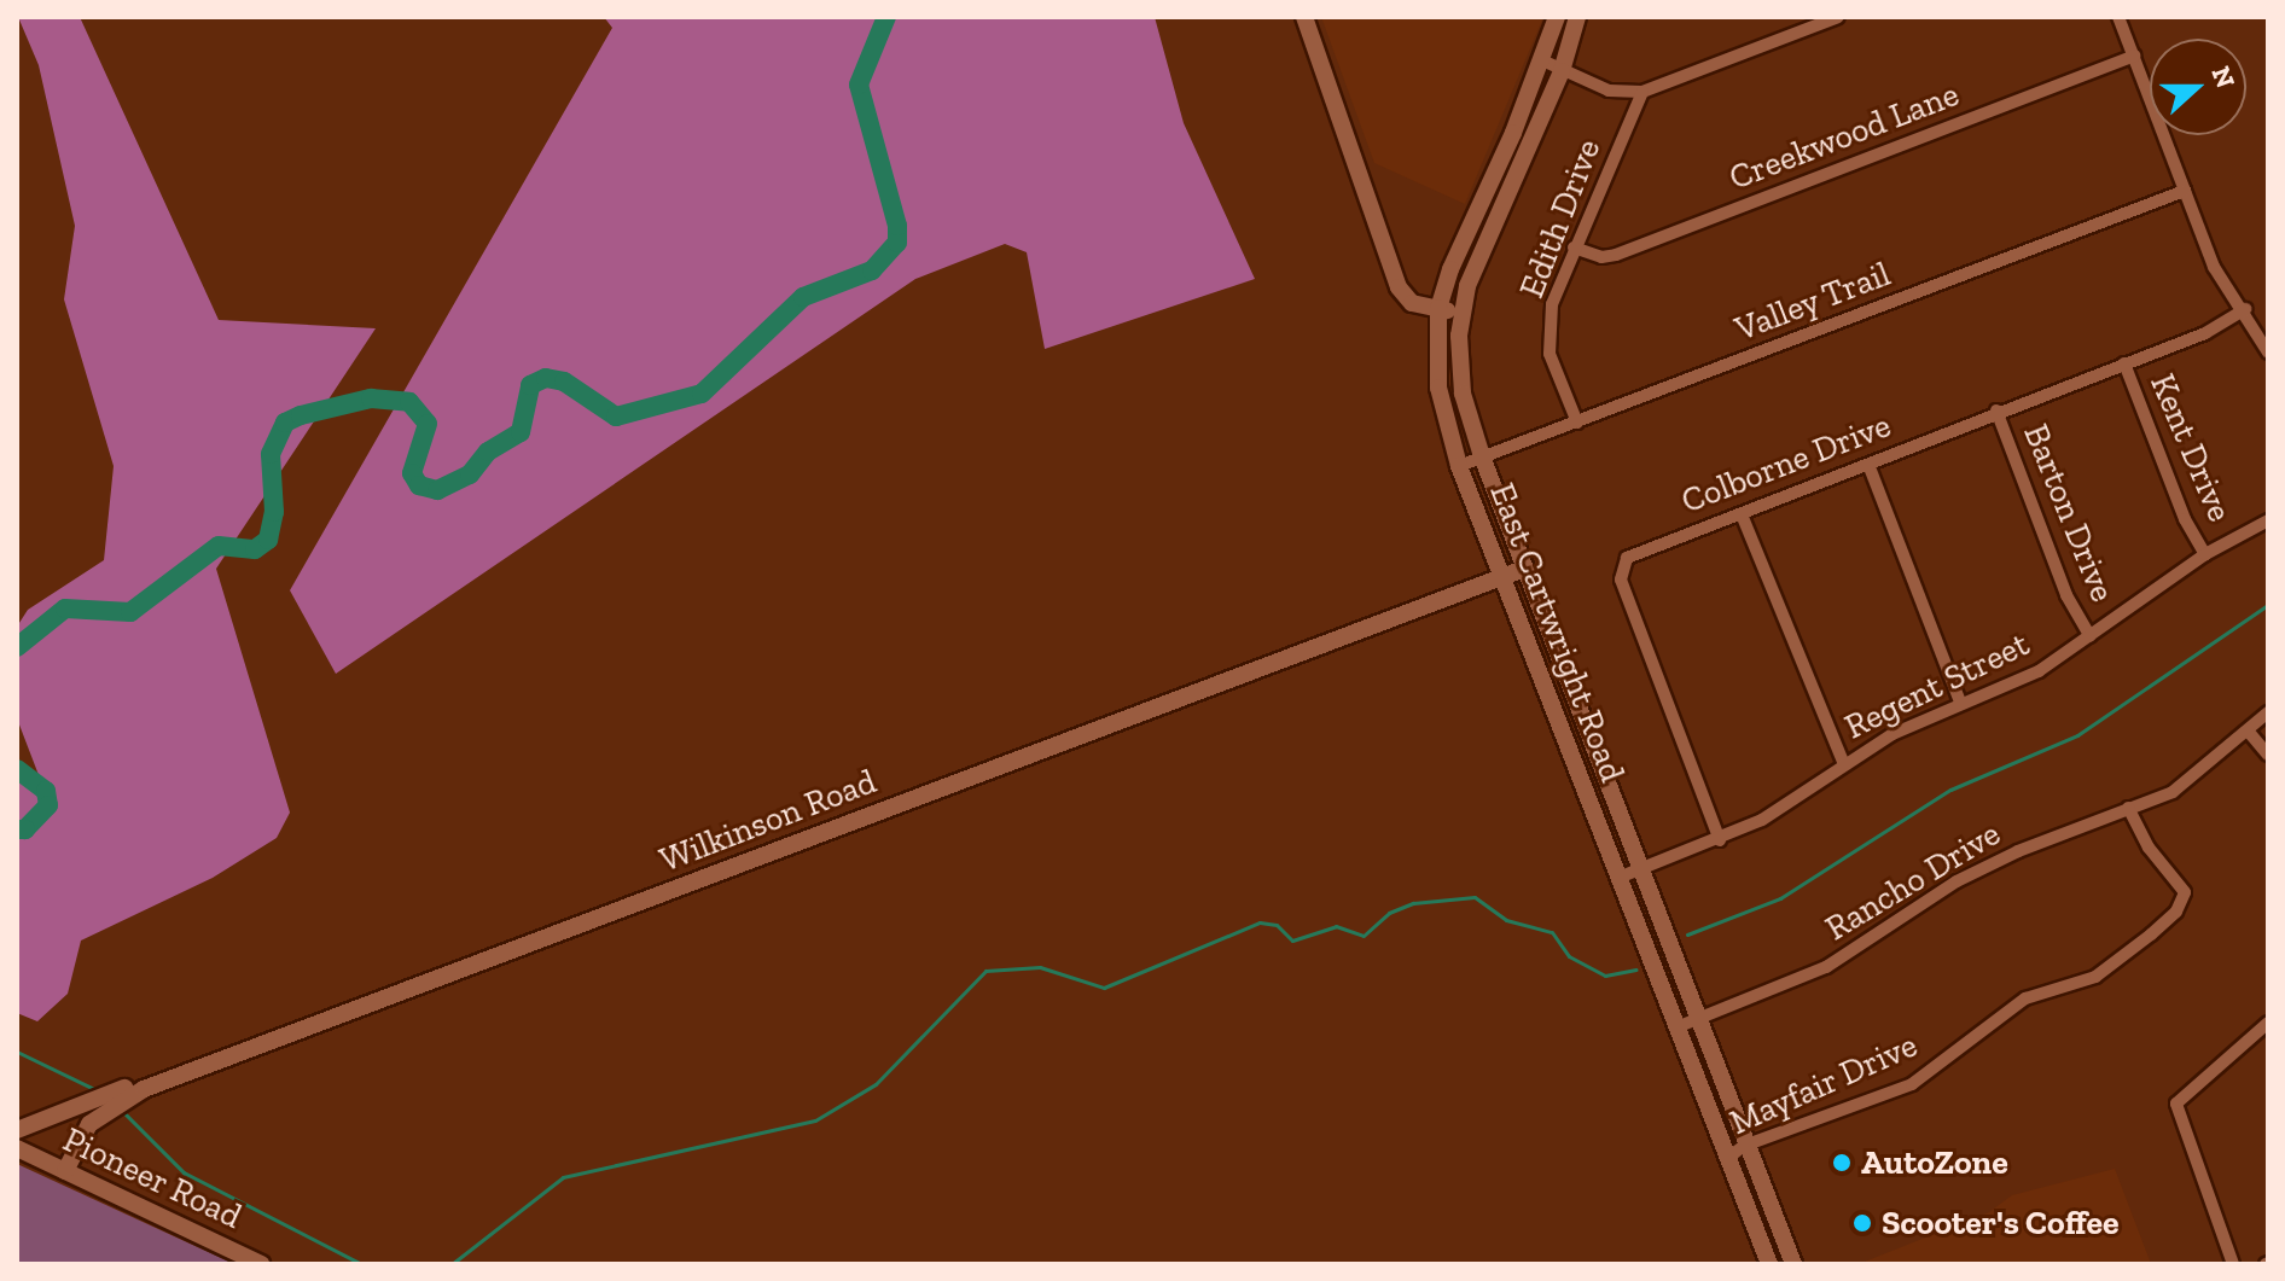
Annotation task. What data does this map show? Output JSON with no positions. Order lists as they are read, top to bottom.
{
  "streets": {
    "main road": ["East Cartwright Road", "Wilkinson Road", "Pioneer Road"],
    "street": [
      "Creekwood Lane",
      "Edith Drive",
      "Valley Trail",
      "Kent Drive",
      "Colborne Drive",
      "Barton Drive",
      "Regent Street",
      "Rancho Drive",
      "Mayfair Drive"
    ]
  },
  "crossings": [
    ["Creekwood Lane", "Edith Drive"],
    ["Edith Drive", "Valley Trail"],
    ["Valley Trail", "East Cartwright Road"],
    ["Kent Drive", "Colborne Drive"],
    ["Kent Drive", "Regent Street"],
    ["Colborne Drive", "Barton Drive"],
    ["Colborne Drive", "Regent Street"],
    ["Barton Drive", "Regent Street"],
    ["East Cartwright Road", "Regent Street"],
    ["East Cartwright Road", "Wilkinson Road"],
    ["East Cartwright Road", "Rancho Drive"],
    ["East Cartwright Road", "Mayfair Drive"],
    ["Wilkinson Road", "Pioneer Road"],
    ["Rancho Drive", "Mayfair Drive"]
  ],
  "places": ["AutoZone", "Scooter's Coffee"],
  "north": "right"
}
